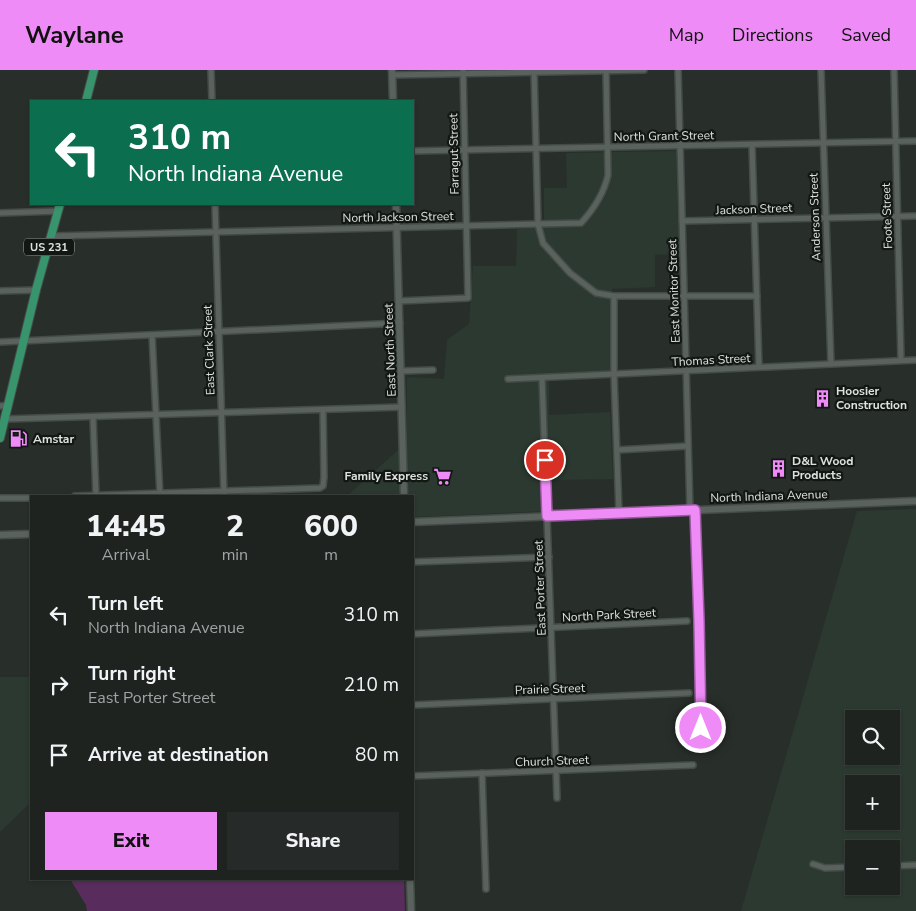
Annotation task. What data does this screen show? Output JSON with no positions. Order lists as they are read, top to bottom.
{
  "streets": {
    "main road": ["US 231"],
    "street": [
      "North Grant Street",
      "Farragut Street",
      "Jackson Street",
      "Foote Street",
      "North Jackson Street",
      "Anderson Street",
      "East Monitor Street",
      "East Clark Street",
      "East North Street",
      "Thomas Street",
      "North Indiana Avenue",
      "East Porter Street",
      "North Park Street",
      "Prairie Street",
      "Church Street"
    ]
  },
  "crossings": [
    ["North Grant Street", "Farragut Street"],
    ["North Grant Street", "Foote Street"],
    ["North Grant Street", "North Jackson Street"],
    ["North Grant Street", "Anderson Street"],
    ["North Grant Street", "East Monitor Street"],
    ["Farragut Street", "North Jackson Street"],
    ["Farragut Street", "East North Street"],
    ["Jackson Street", "Foote Street"],
    ["Jackson Street", "Anderson Street"],
    ["Jackson Street", "East Monitor Street"],
    ["Foote Street", "Thomas Street"],
    ["North Jackson Street", "US 231"],
    ["North Jackson Street", "East Clark Street"],
    ["North Jackson Street", "East North Street"],
    ["Anderson Street", "Thomas Street"],
    ["East Monitor Street", "Thomas Street"],
    ["East Monitor Street", "North Indiana Avenue"],
    ["Thomas Street", "East Porter Street"],
    ["North Indiana Avenue", "East Porter Street"],
    ["East Porter Street", "North Park Street"],
    ["East Porter Street", "Prairie Street"],
    ["East Porter Street", "Church Street"]
  ],
  "places": {
    "building": ["Hoosier Construction", "D&L Wood Products"],
    "fuel station": ["Amstar"],
    "supermarket": ["Family Express"]
  },
  "page": {
    "header": "Waylane",
    "nav": ["Map", "Directions", "Saved"],
    "turn": ["310 m", "North Indiana Avenue"],
    "eta": [
      "14:45",
      "Arrival",
      "2",
      "min",
      "600",
      "m"
    ],
    "list": [
      {
        "name": "Turn left",
        "note": "North Indiana Avenue",
        "value": "310 m"
      },
      {
        "name": "Turn right",
        "note": "East Porter Street",
        "value": "210 m"
      },
      {
        "name": "Arrive at destination",
        "value": "80 m"
      }
    ],
    "map_buttons": ["+", "−"],
    "buttons": ["Exit", "Share"]
  }
}
